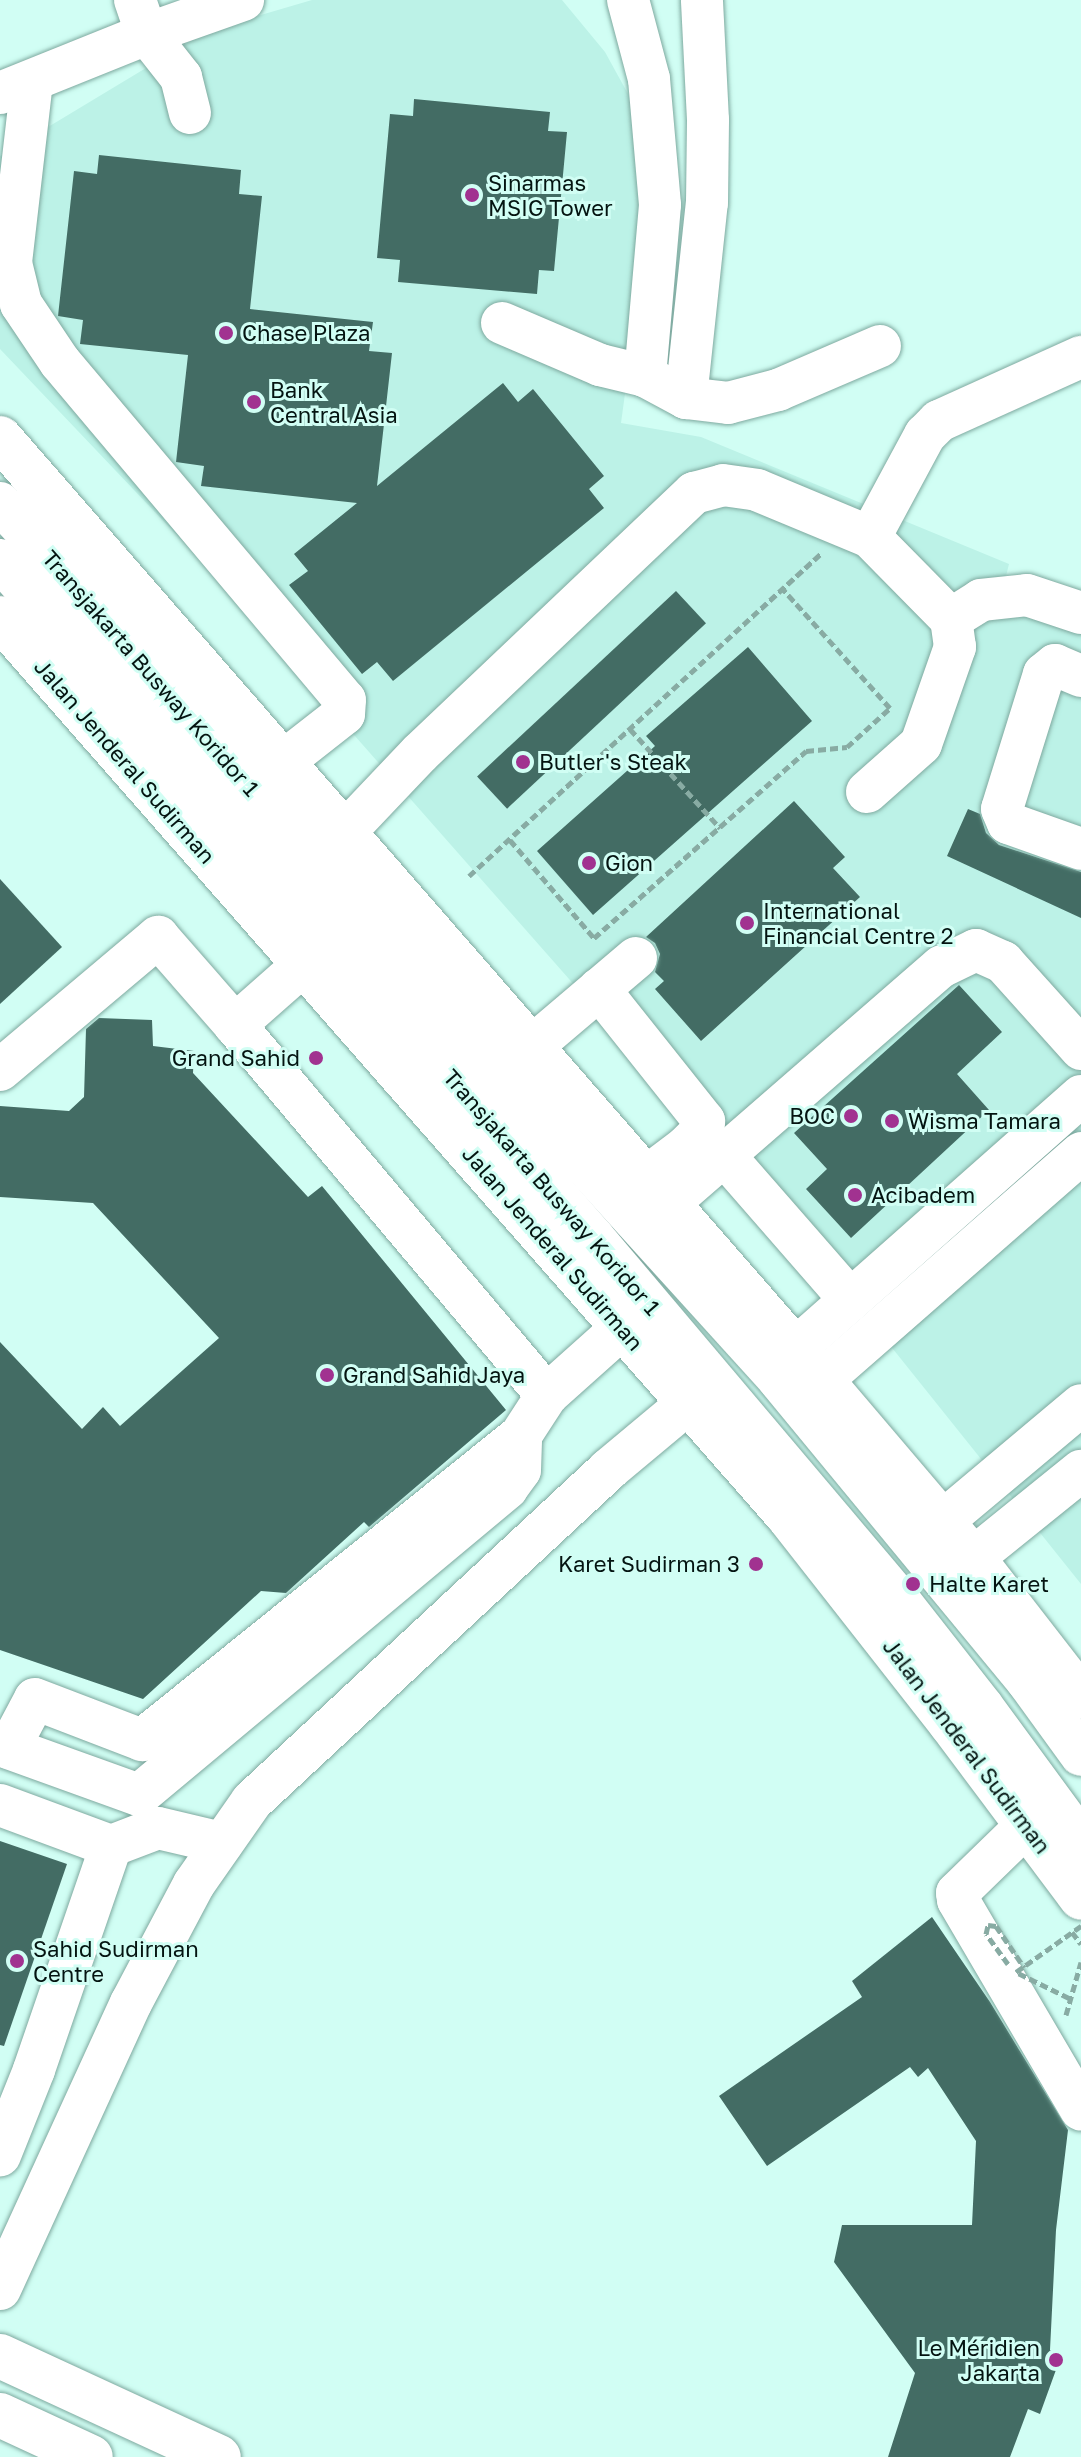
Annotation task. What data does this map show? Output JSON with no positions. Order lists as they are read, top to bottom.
{
  "streets": {
    "main road": ["Jalan Jenderal Sudirman"],
    "street": ["Transjakarta Busway Koridor 1"]
  },
  "places": [
    "Sinarmas MSIG Tower",
    "Chase Plaza",
    "Bank Central Asia",
    "Butler's Steak",
    "Gion",
    "International Financial Centre 2",
    "Grand Sahid",
    "BOC",
    "Wisma Tamara",
    "Acibadem",
    "Grand Sahid Jaya",
    "Karet Sudirman 3",
    "Halte Karet",
    "Sahid Sudirman Centre",
    "Le Méridien Jakarta"
  ]
}
